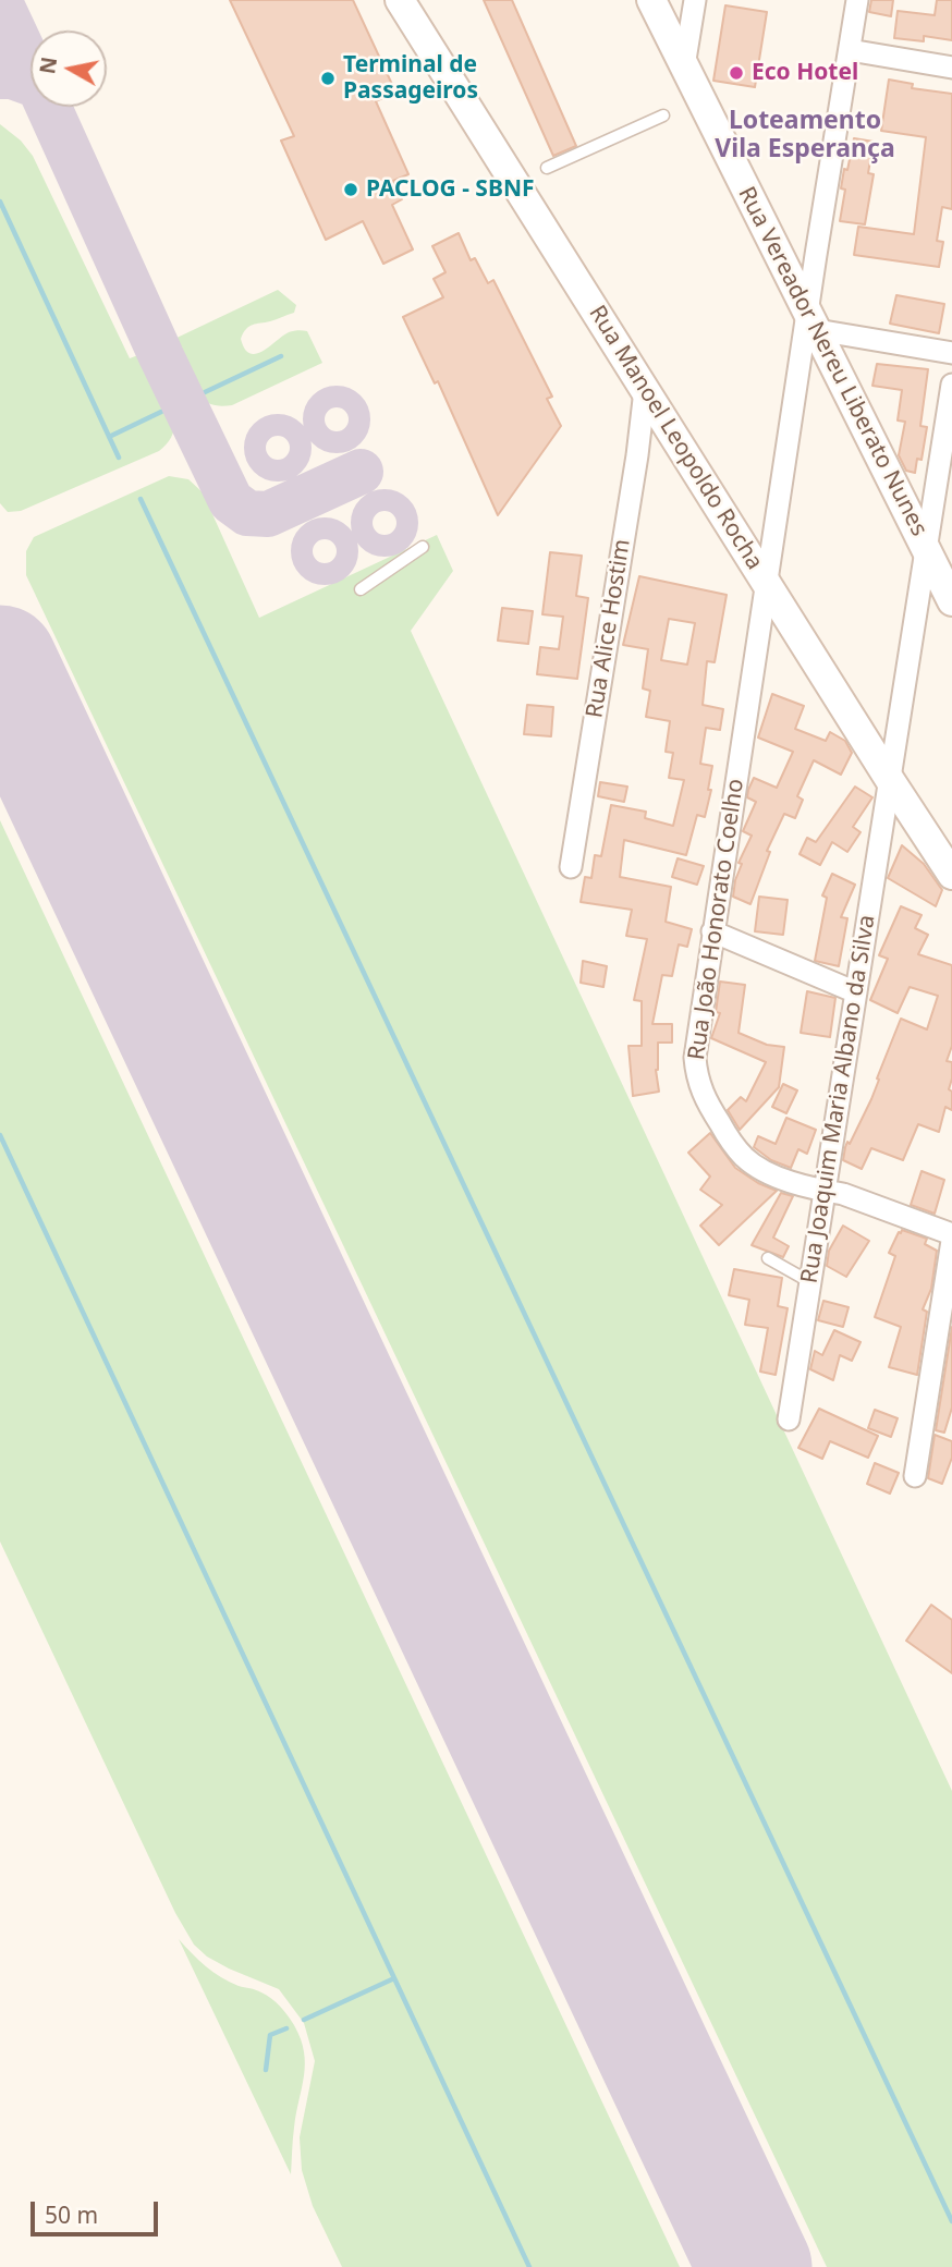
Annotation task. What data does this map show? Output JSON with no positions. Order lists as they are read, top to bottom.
{
  "streets": {
    "main road": ["Rua Vereador Nereu Liberato Nunes", "Rua Manoel Leopoldo Rocha"],
    "street": ["Rua Alice Hostim", "Rua João Honorato Coelho", "Rua Joaquim Maria Albano da Silva"]
  },
  "crossings": [
    ["Rua Vereador Nereu Liberato Nunes", "Rua João Honorato Coelho"],
    ["Rua Vereador Nereu Liberato Nunes", "Rua Joaquim Maria Albano da Silva"],
    ["Rua Manoel Leopoldo Rocha", "Rua Alice Hostim"],
    ["Rua Manoel Leopoldo Rocha", "Rua João Honorato Coelho"],
    ["Rua Manoel Leopoldo Rocha", "Rua Joaquim Maria Albano da Silva"],
    ["Rua João Honorato Coelho", "Rua Joaquim Maria Albano da Silva"]
  ],
  "districts": ["Loteamento Vila Esperança"],
  "places": ["Eco Hotel", "Terminal de Passageiros", "PACLOG - SBNF"],
  "scale_bar": "50 m",
  "north": "left"
}
